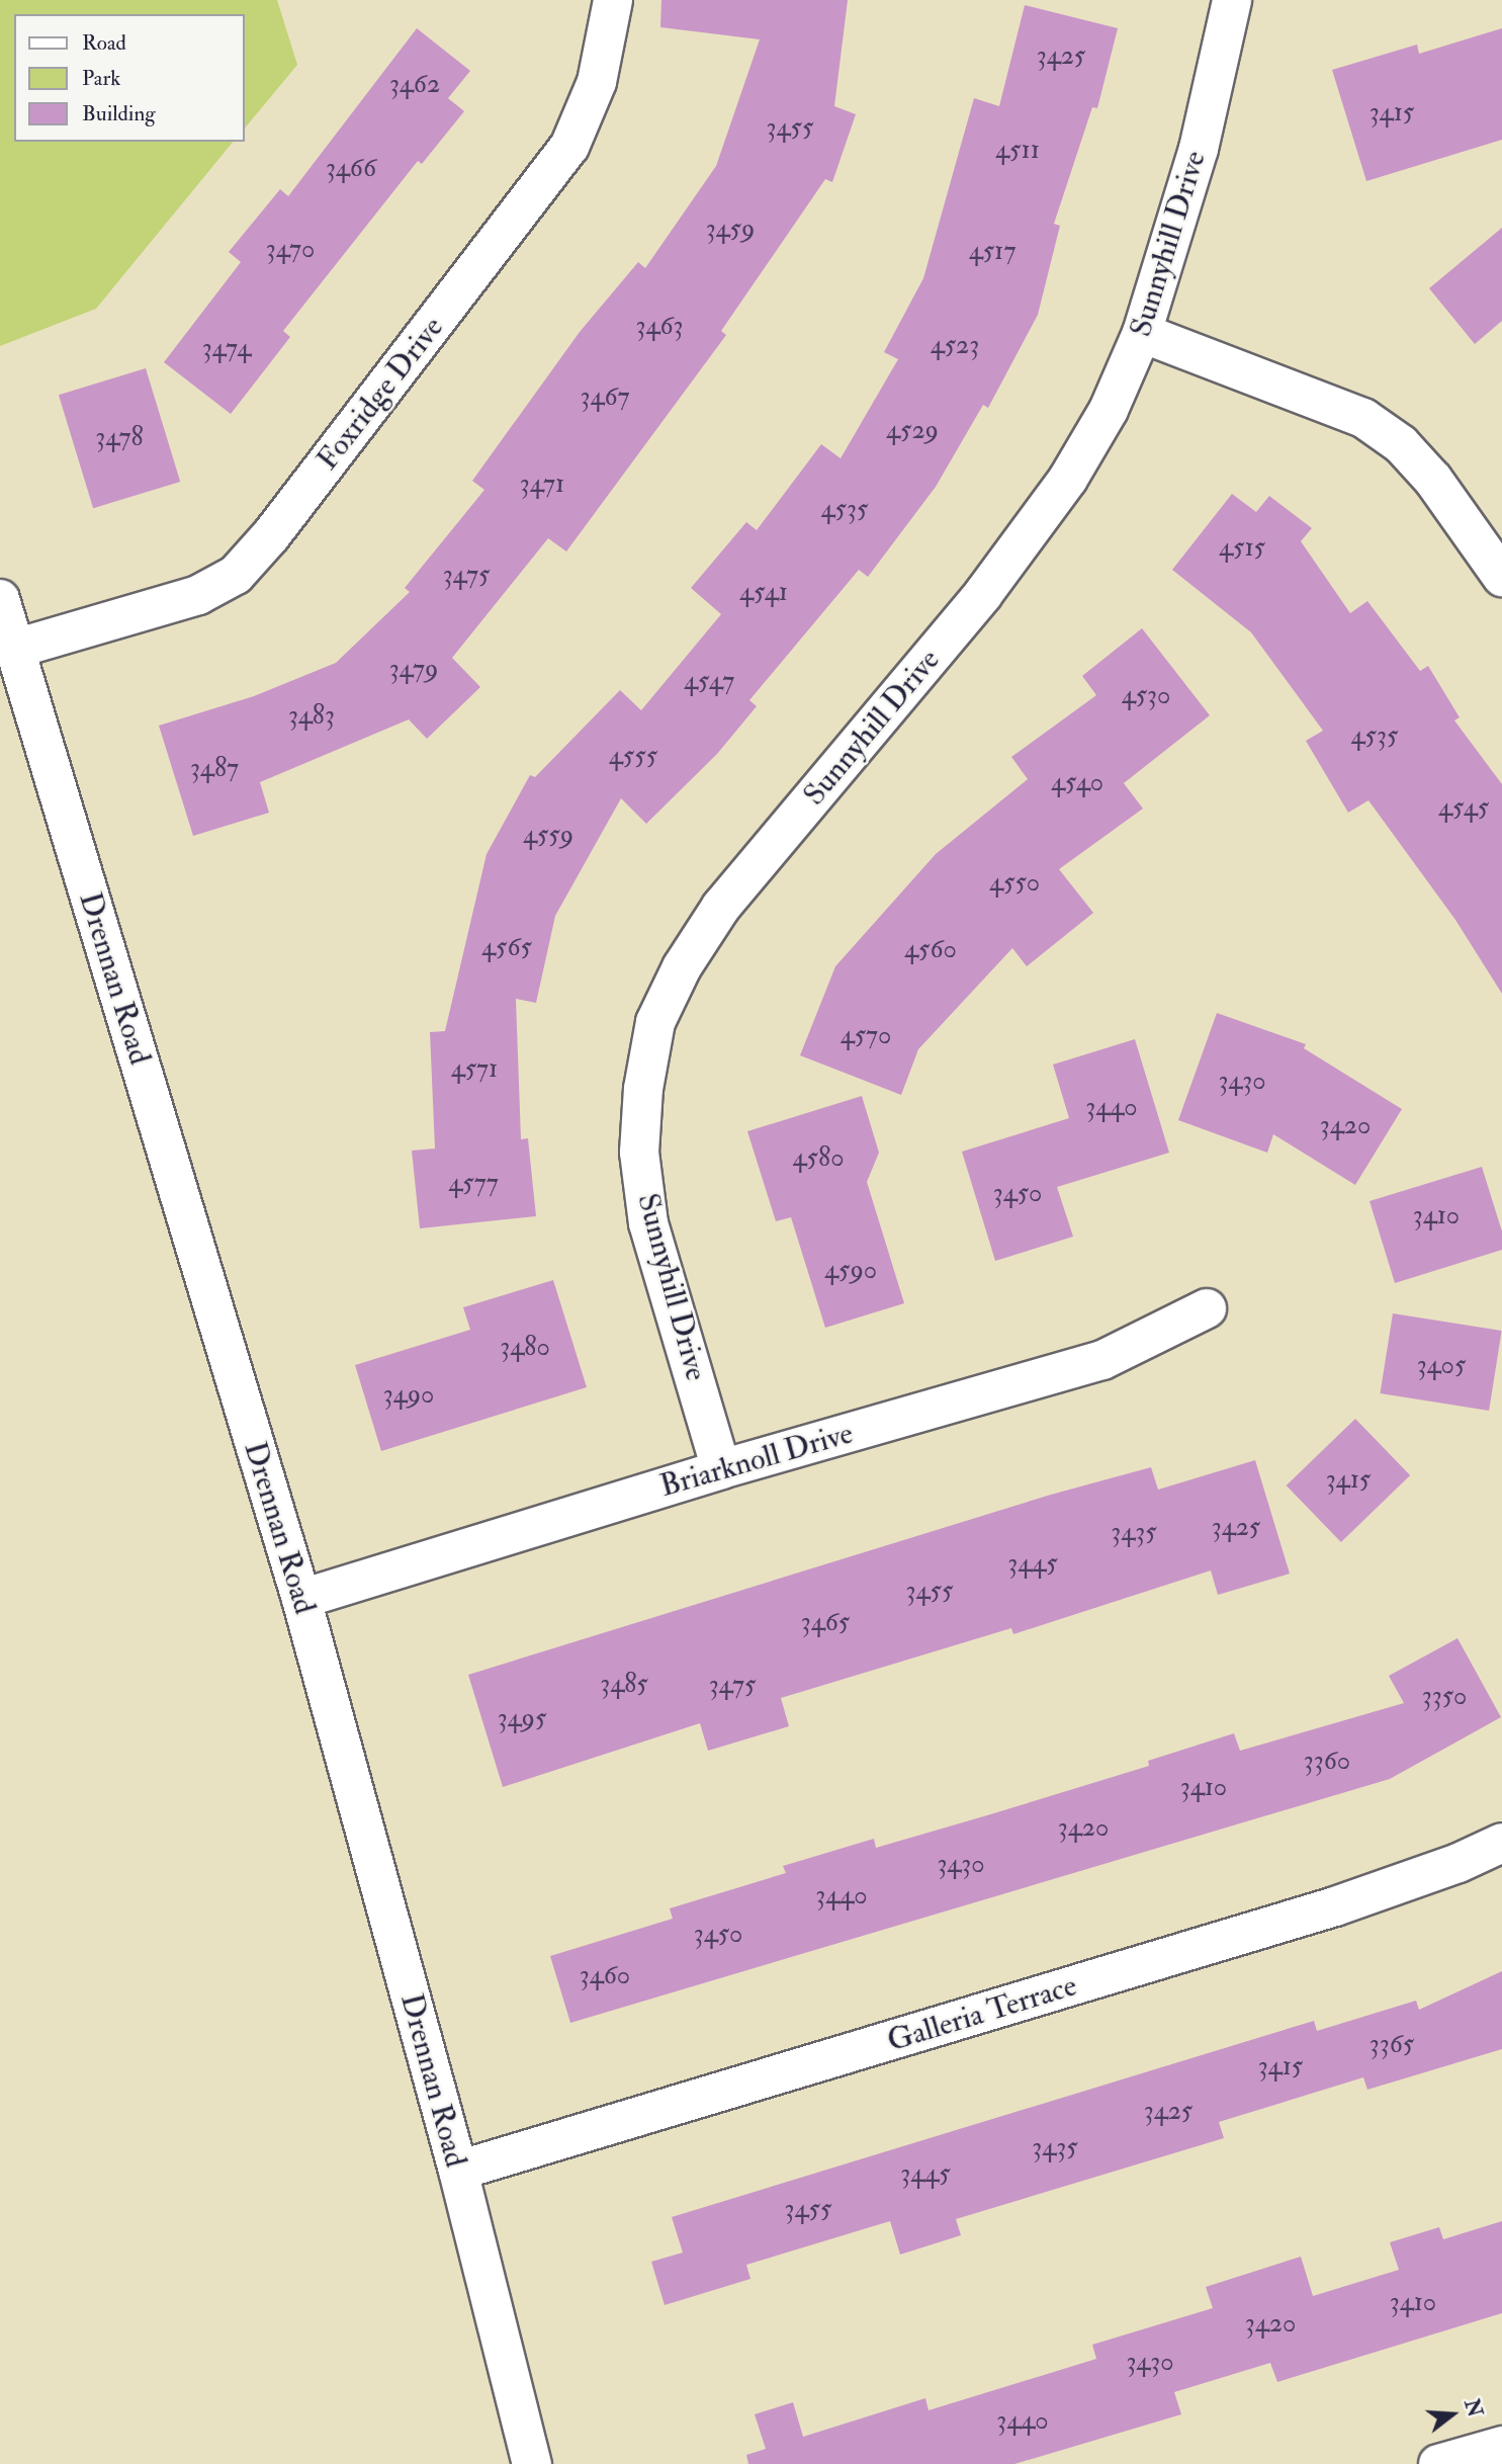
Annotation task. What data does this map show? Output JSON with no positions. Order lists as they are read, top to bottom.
{
  "streets": {
    "street": [
      "Sunnyhill Drive",
      "Foxridge Drive",
      "Drennan Road",
      "Briarknoll Drive",
      "Galleria Terrace"
    ]
  },
  "crossings": [
    ["Sunnyhill Drive", "Briarknoll Drive"],
    ["Foxridge Drive", "Drennan Road"],
    ["Drennan Road", "Briarknoll Drive"],
    ["Drennan Road", "Galleria Terrace"]
  ],
  "house_numbers": [
    "3425",
    "3462",
    "3415",
    "3455",
    "4511",
    "3466",
    "3459",
    "3470",
    "4517",
    "3463",
    "4523",
    "3474",
    "3467",
    "4529",
    "3478",
    "3471",
    "4535",
    "4515",
    "3475",
    "4541",
    "3479",
    "4547",
    "4530",
    "3483",
    "4535",
    "4555",
    "3487",
    "4540",
    "4545",
    "4559",
    "4550",
    "4565",
    "4560",
    "4570",
    "4571",
    "3430",
    "3440",
    "3420",
    "4580",
    "4577",
    "3450",
    "3410",
    "4590",
    "3480",
    "3405",
    "3490",
    "3415",
    "3425",
    "3435",
    "3445",
    "3455",
    "3465",
    "3485",
    "3475",
    "3350",
    "3495",
    "3360",
    "3410",
    "3420",
    "3430",
    "3440",
    "3450",
    "3460",
    "3365",
    "3415",
    "3425",
    "3435",
    "3445",
    "3455",
    "3410",
    "3420",
    "3430",
    "3440"
  ],
  "legend": ["Road", "Park", "Building"],
  "north": "right"
}
